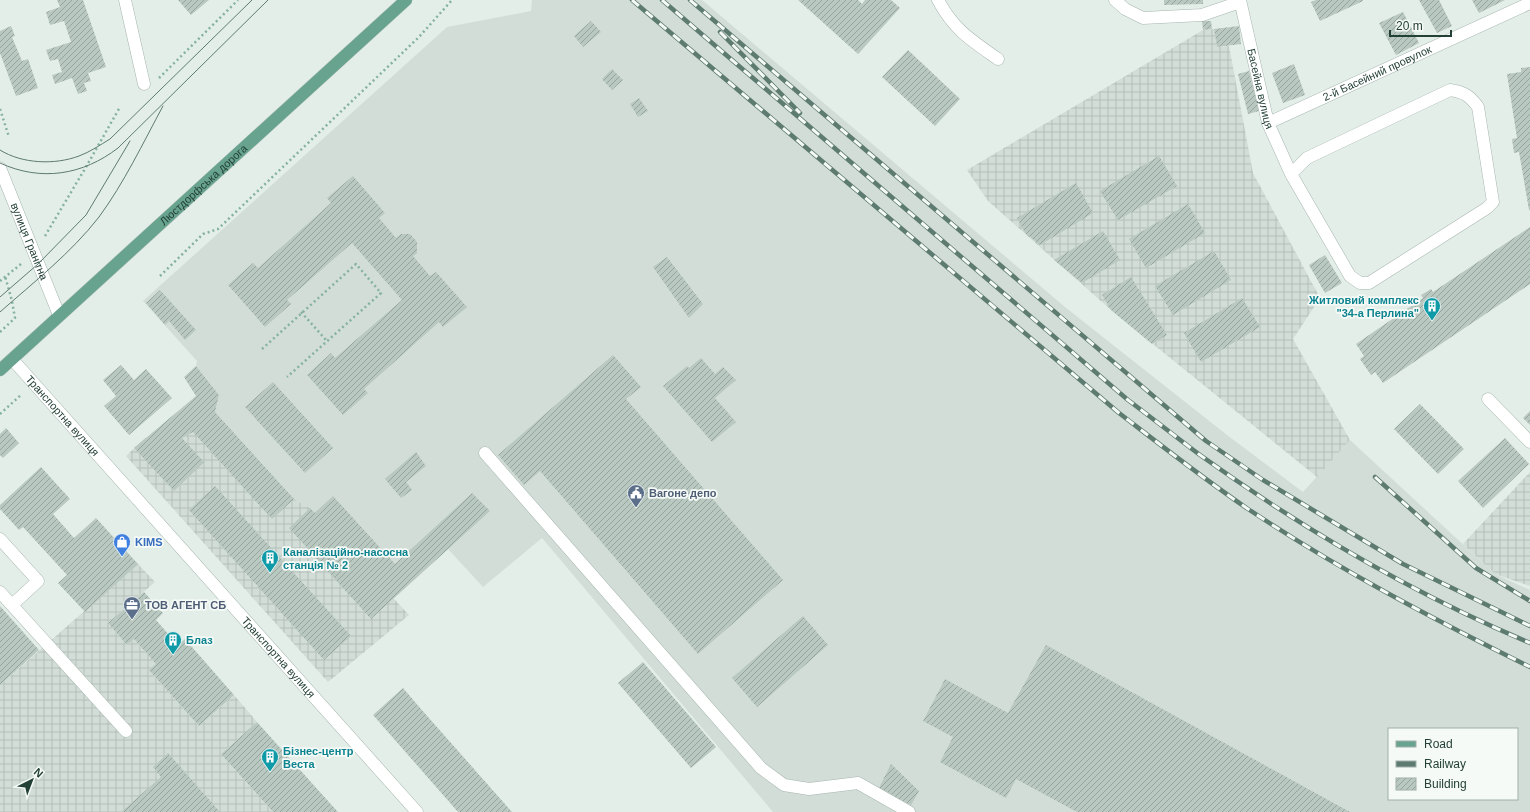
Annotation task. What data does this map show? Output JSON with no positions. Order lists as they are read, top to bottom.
{
  "streets": {
    "main road": ["Люстдорфська дорога"],
    "street": [
      "2-й Басейний провулок",
      "Басейна вулиця",
      "вулиця Гранітна",
      "Транспортна вулиця"
    ]
  },
  "crossings": [
    ["2-й Басейний провулок", "Басейна вулиця"],
    ["Люстдорфська дорога", "вулиця Гранітна"],
    ["Люстдорфська дорога", "Транспортна вулиця"]
  ],
  "places": {
    "building": [
      "Житловий комплекс \"34-а Перлина\"",
      "Каналізаційно-насосна станція № 2",
      "Блаз",
      "Бізнес-центр Веста"
    ],
    "public building": ["Вагоне депо"],
    "shop": ["KIMS"],
    "office": ["ТОВ АГЕНТ СБ"]
  },
  "legend": ["Road", "Railway", "Building"],
  "scale_bar": "20 m",
  "north": "top right"
}
